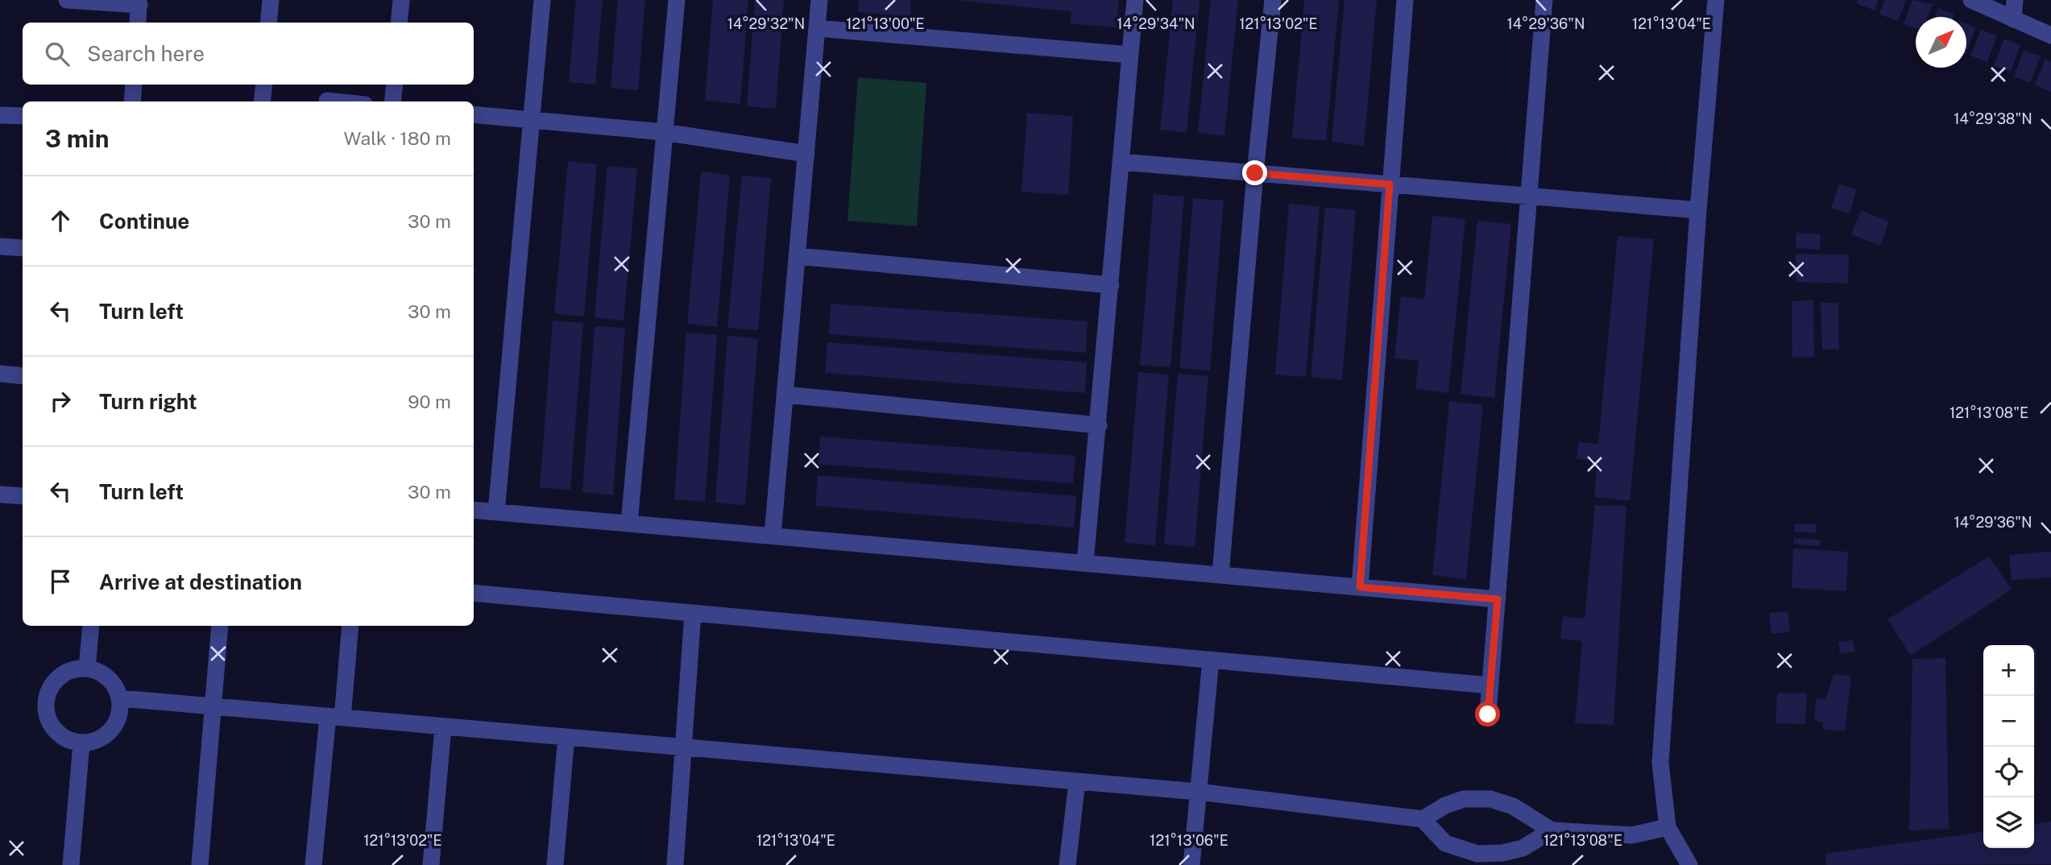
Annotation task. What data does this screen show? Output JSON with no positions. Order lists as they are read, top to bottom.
{
  "north": "top right",
  "page": {
    "search": "Search here",
    "heading": ["3 min", "Walk · 180 m"],
    "list": [
      ["Continue", "30 m"],
      ["Turn left", "30 m"],
      ["Turn right", "90 m"],
      ["Turn left", "30 m"],
      "Arrive at destination"
    ],
    "map_buttons": ["+", "−"]
  },
  "coordinates": [
    "121°13'00\"E",
    "121°13'02\"E",
    "121°13'04\"E",
    "14°29'32\"N",
    "14°29'34\"N",
    "14°29'36\"N",
    "14°29'38\"N",
    "121°13'08\"E",
    "121°13'06\"E"
  ]
}
